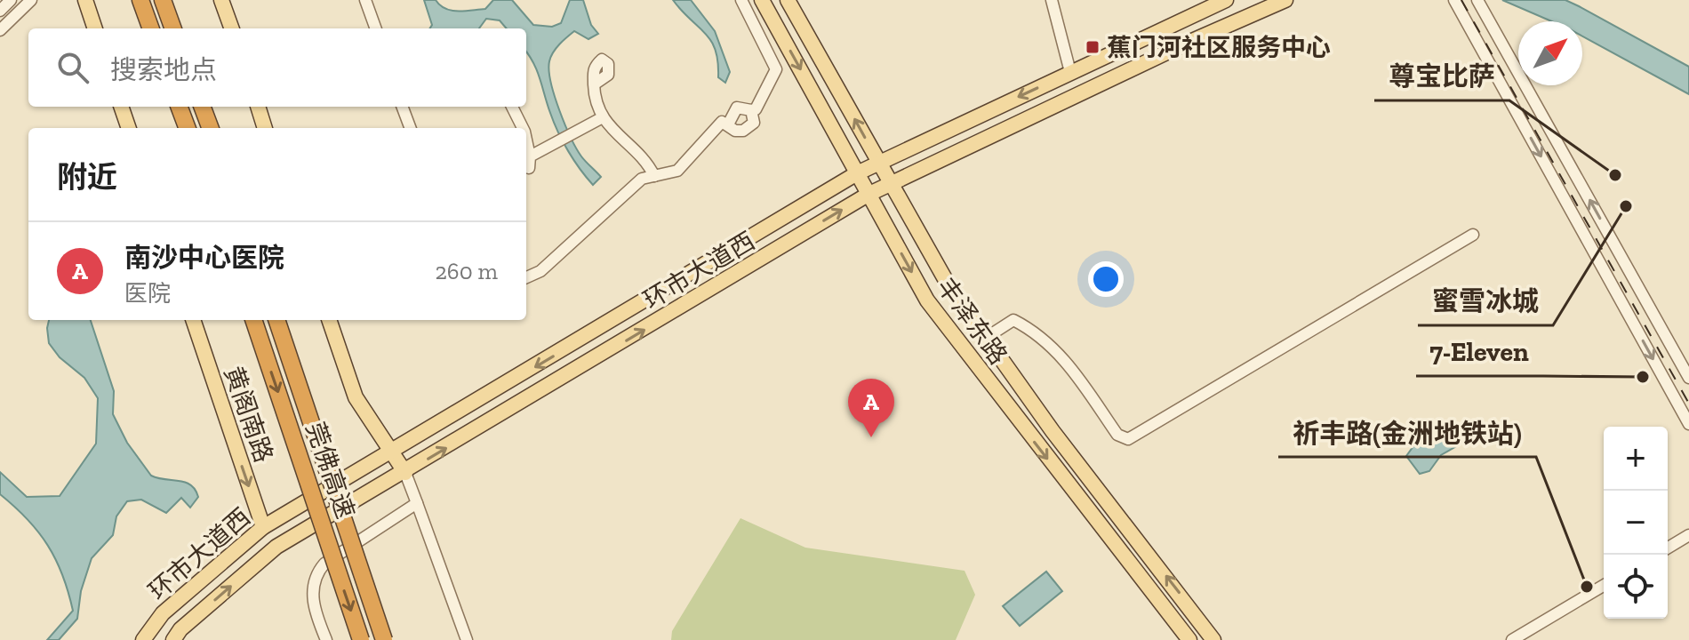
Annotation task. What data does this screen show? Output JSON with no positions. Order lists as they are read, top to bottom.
{
  "streets": {
    "highway": ["莞佛高速"],
    "main road": ["环市大道西", "丰泽东路", "黄阁南路"]
  },
  "crossings": [
    ["环市大道西", "丰泽东路"],
    ["环市大道西", "黄阁南路"]
  ],
  "one_way": ["黄阁南路"],
  "places": {
    "transit": ["蕉门河社区服务中心"],
    "other": [
      "尊宝比萨",
      "蜜雪冰城",
      "7-Eleven",
      "祈丰路(金洲地铁站)"
    ]
  },
  "north": "top right",
  "page": {
    "search": "搜索地点",
    "heading": "附近",
    "list": [
      {
        "mark": "A",
        "name": "南沙中心医院",
        "note": "医院",
        "value": "260 m"
      }
    ],
    "pins": "A",
    "map_buttons": ["+", "−"]
  }
}
